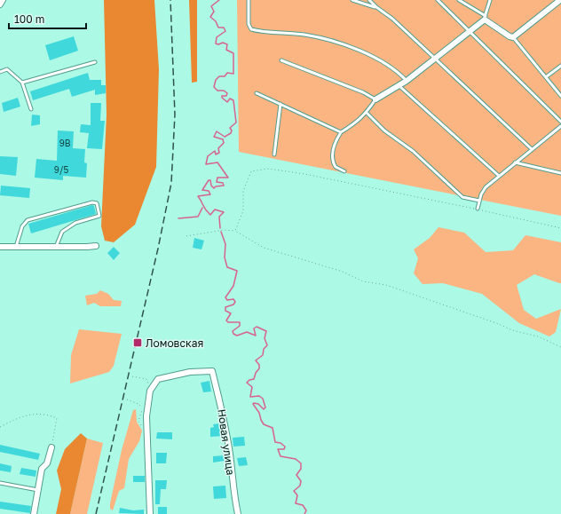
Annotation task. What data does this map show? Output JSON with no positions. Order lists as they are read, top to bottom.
{
  "streets": {
    "street": ["Новая улица"]
  },
  "places": {
    "transit": ["Ломовская"]
  },
  "house_numbers": ["9В", "9/5"],
  "scale_bar": "100 m"
}
